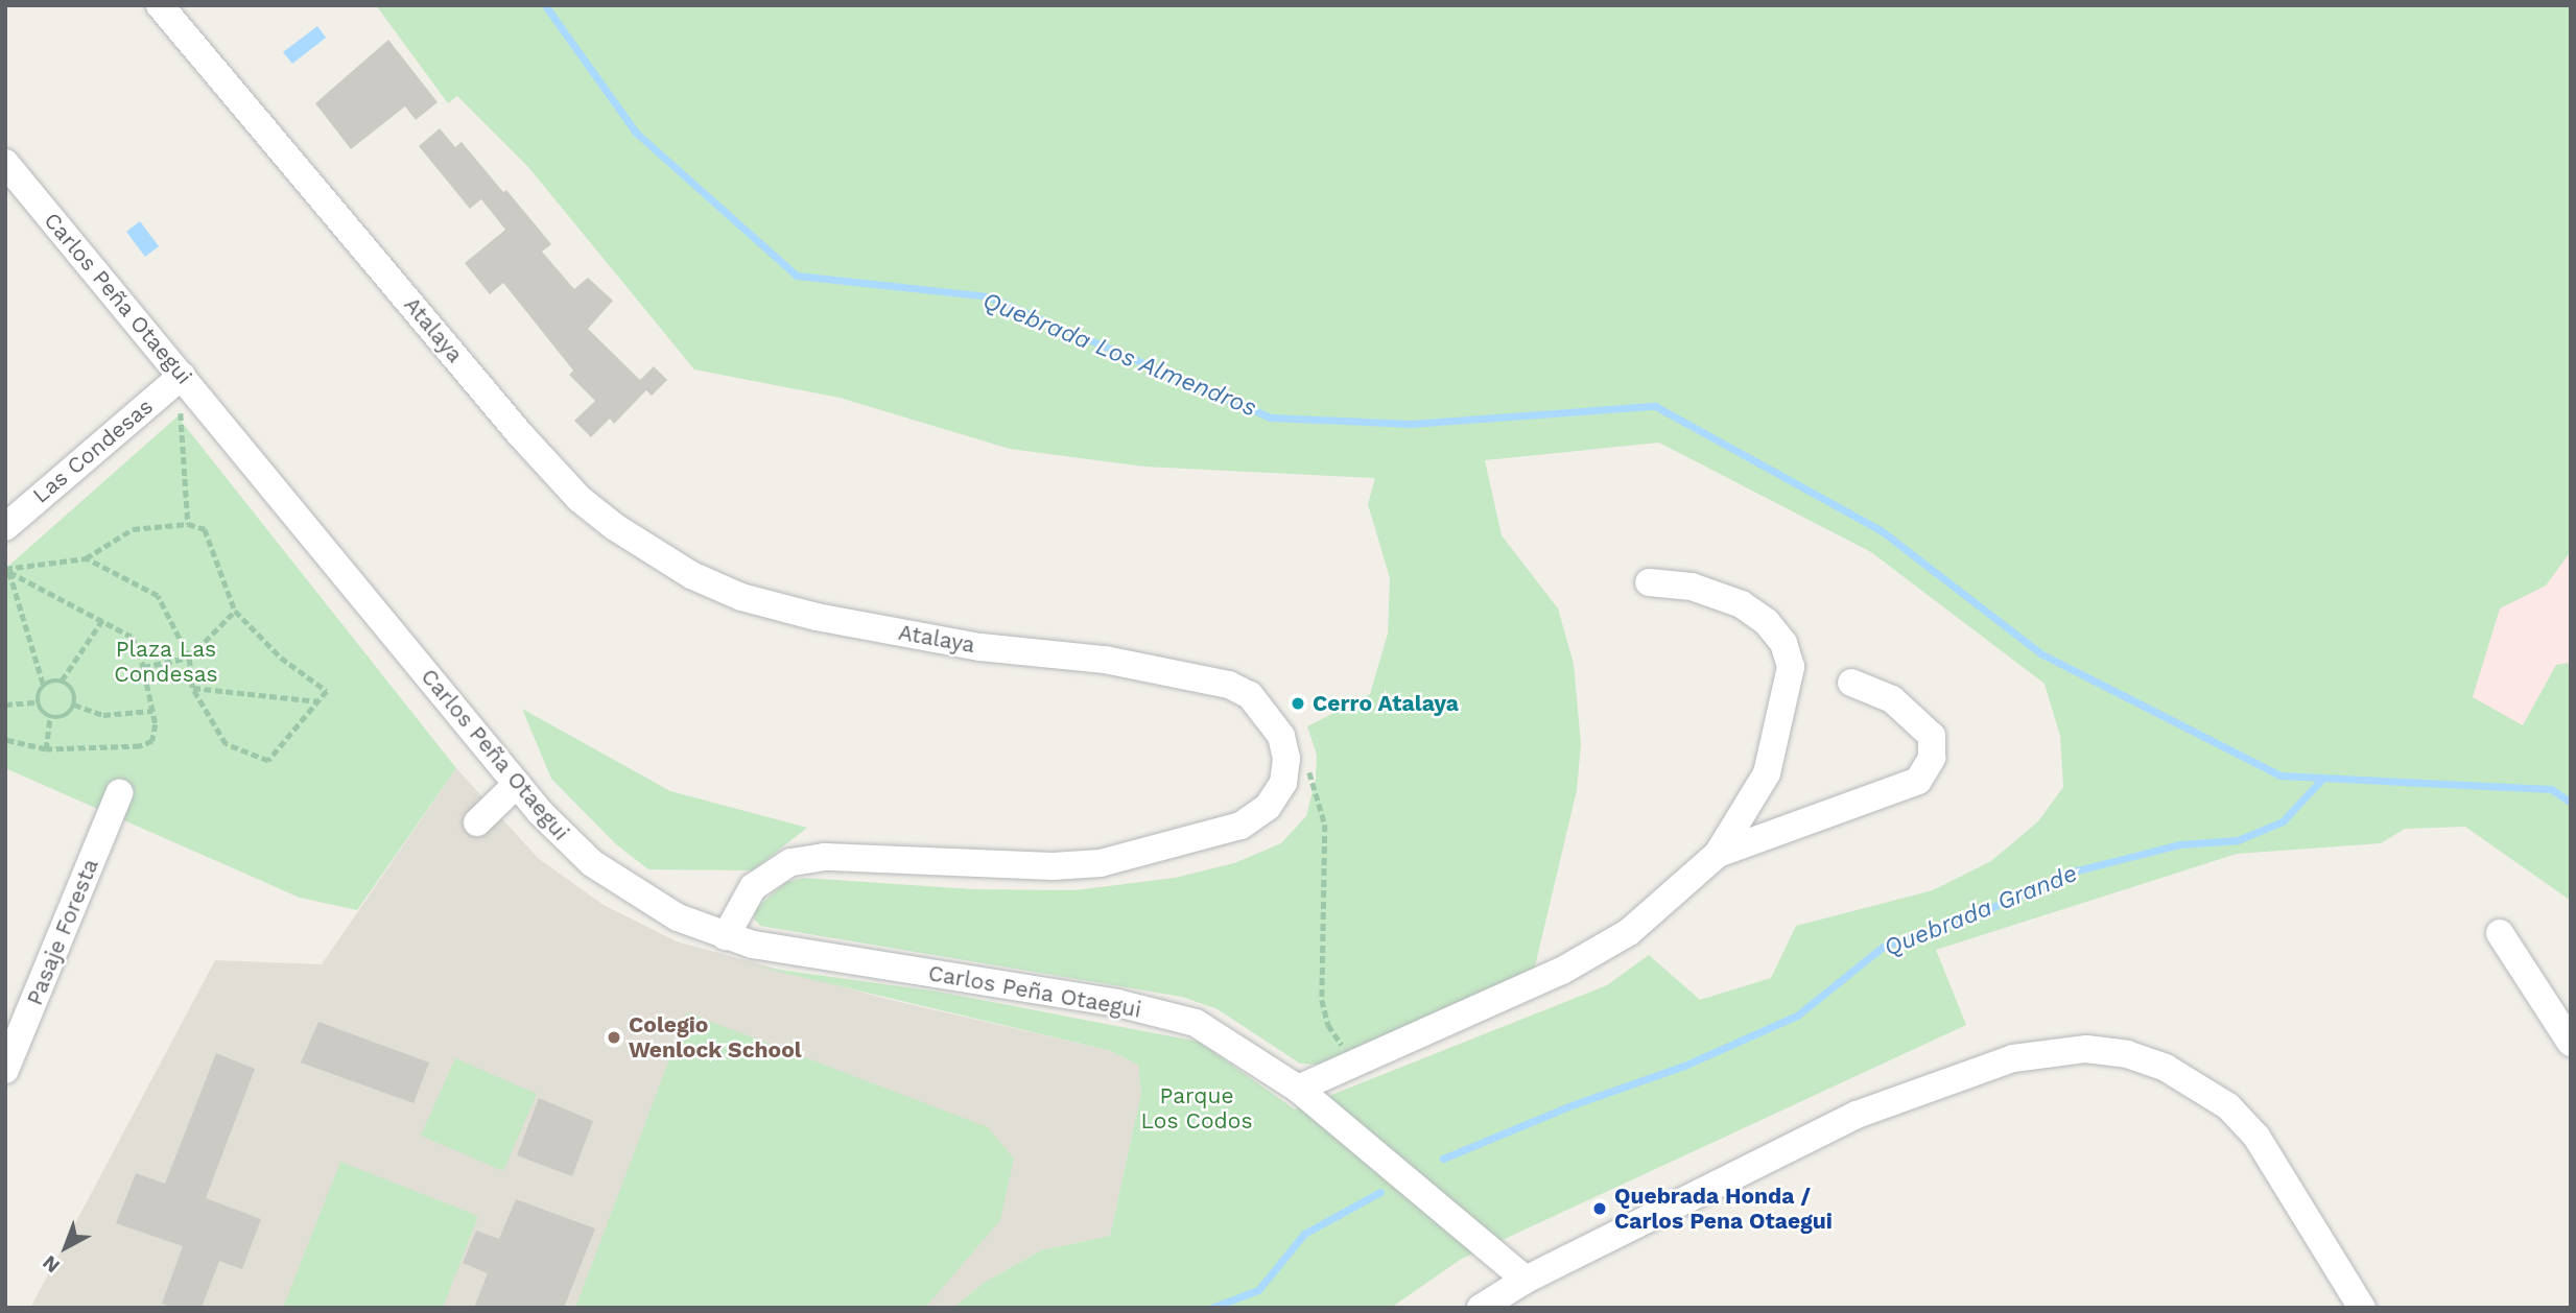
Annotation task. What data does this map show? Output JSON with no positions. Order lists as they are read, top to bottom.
{
  "streets": {
    "street": [
      "Carlos Peña Otaegui",
      "Atalaya",
      "Las Condesas",
      "Pasaje Foresta"
    ]
  },
  "crossings": [
    ["Carlos Peña Otaegui", "Las Condesas"]
  ],
  "water": ["Quebrada Los Almendros", "Quebrada Grande"],
  "parks": ["Plaza Las Condesas", "Parque Los Codos"],
  "places": ["Cerro Atalaya", "Colegio Wenlock School", "Quebrada Honda / Carlos Pena Otaegui"],
  "north": "bottom left"
}
